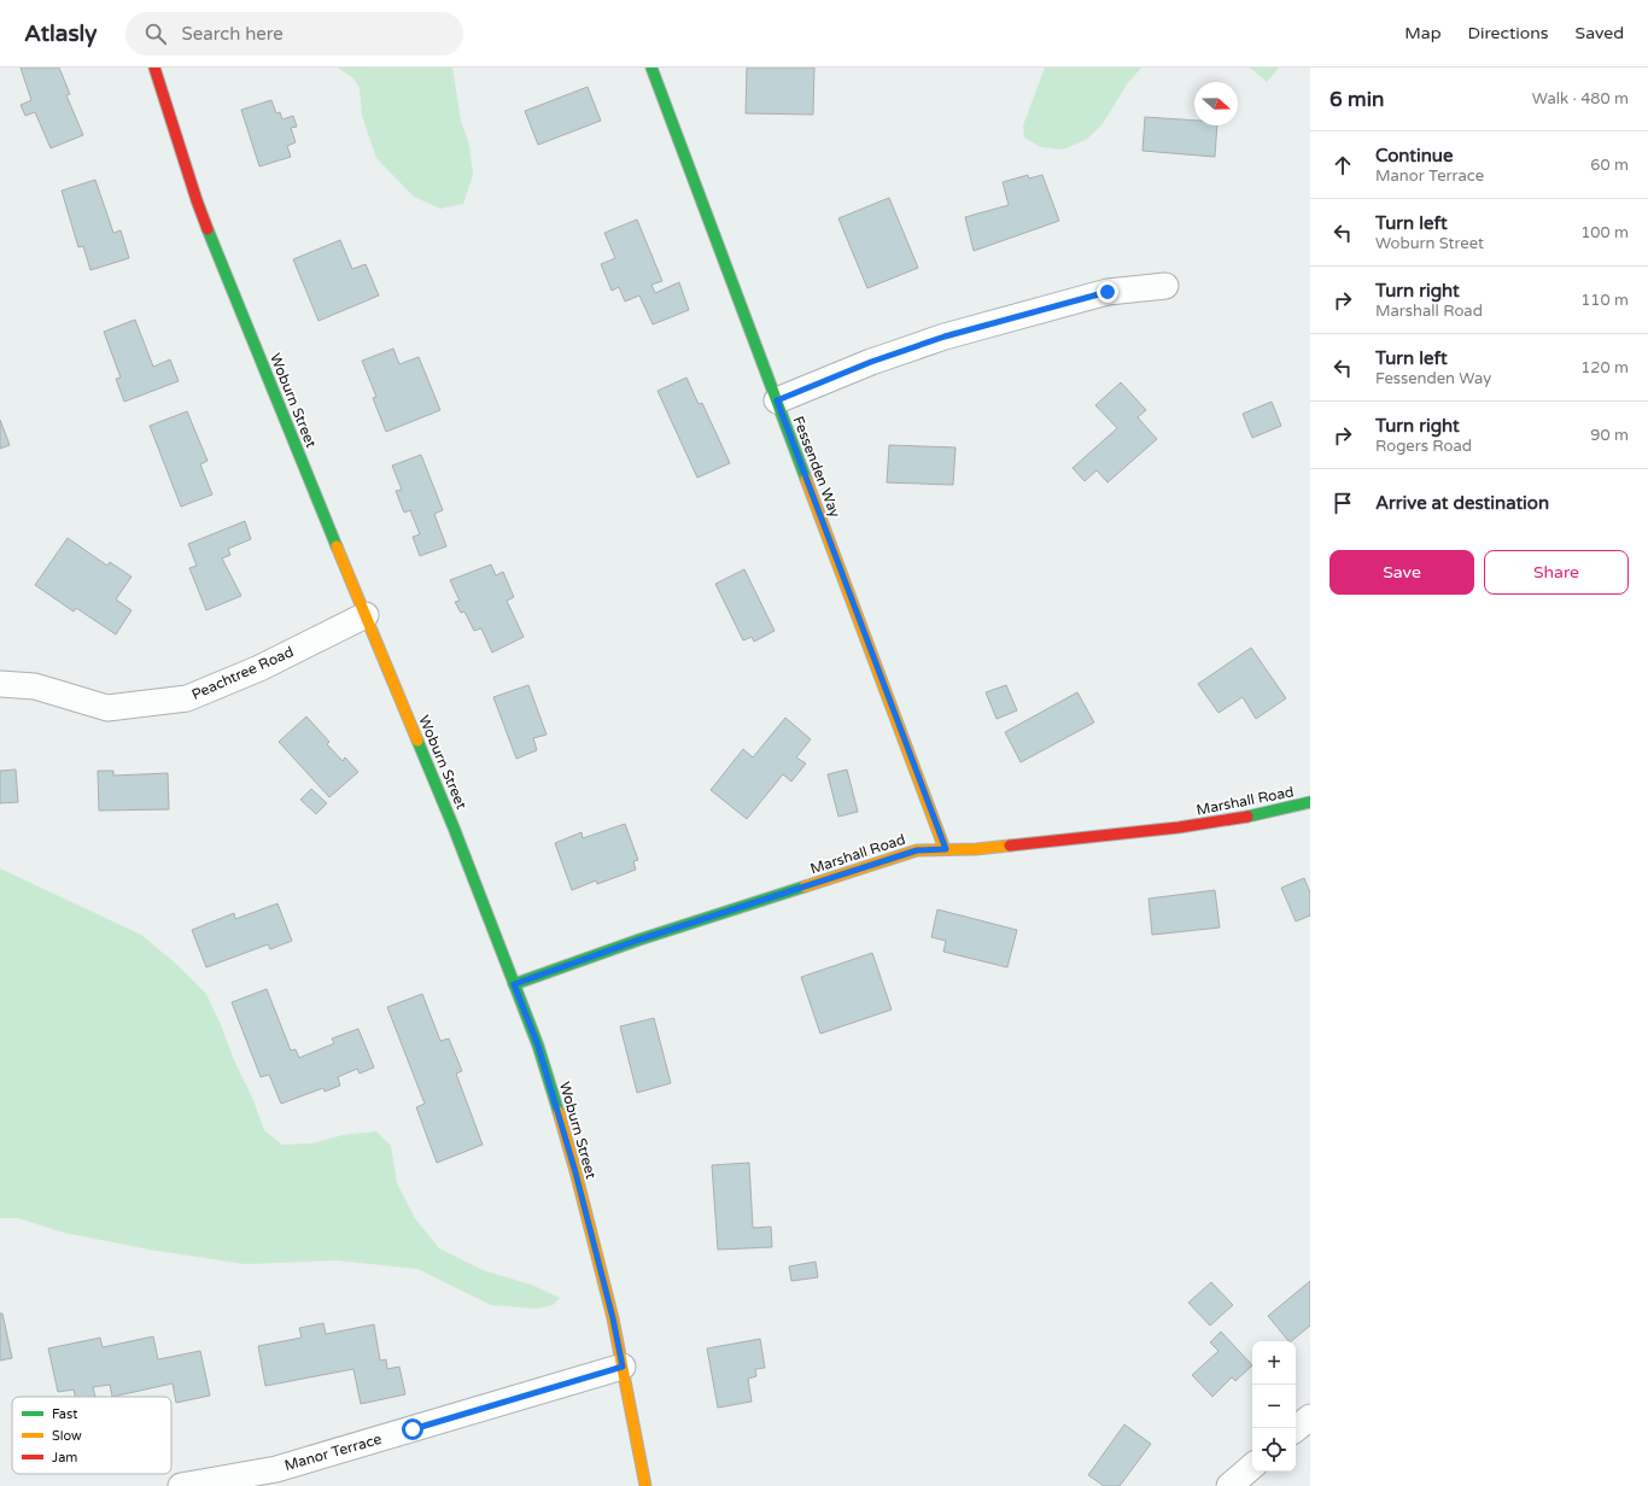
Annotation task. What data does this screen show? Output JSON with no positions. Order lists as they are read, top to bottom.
{
  "streets": {
    "street": [
      "Woburn Street",
      "Fessenden Way",
      "Peachtree Road",
      "Marshall Road",
      "Manor Terrace"
    ]
  },
  "crossings": [
    ["Woburn Street", "Peachtree Road"],
    ["Woburn Street", "Marshall Road"],
    ["Woburn Street", "Manor Terrace"],
    ["Fessenden Way", "Marshall Road"]
  ],
  "legend": ["Fast", "Slow", "Jam"],
  "north": "right",
  "page": {
    "header": "Atlasly",
    "search": "Search here",
    "nav": ["Map", "Directions", "Saved"],
    "heading": ["6 min", "Walk · 480 m"],
    "list": [
      ["Continue", "Manor Terrace", "60 m"],
      ["Turn left", "Woburn Street", "100 m"],
      ["Turn right", "Marshall Road", "110 m"],
      ["Turn left", "Fessenden Way", "120 m"],
      ["Turn right", "Rogers Road", "90 m"],
      "Arrive at destination"
    ],
    "buttons": ["Save", "Share"],
    "map_buttons": ["+", "−"]
  }
}
